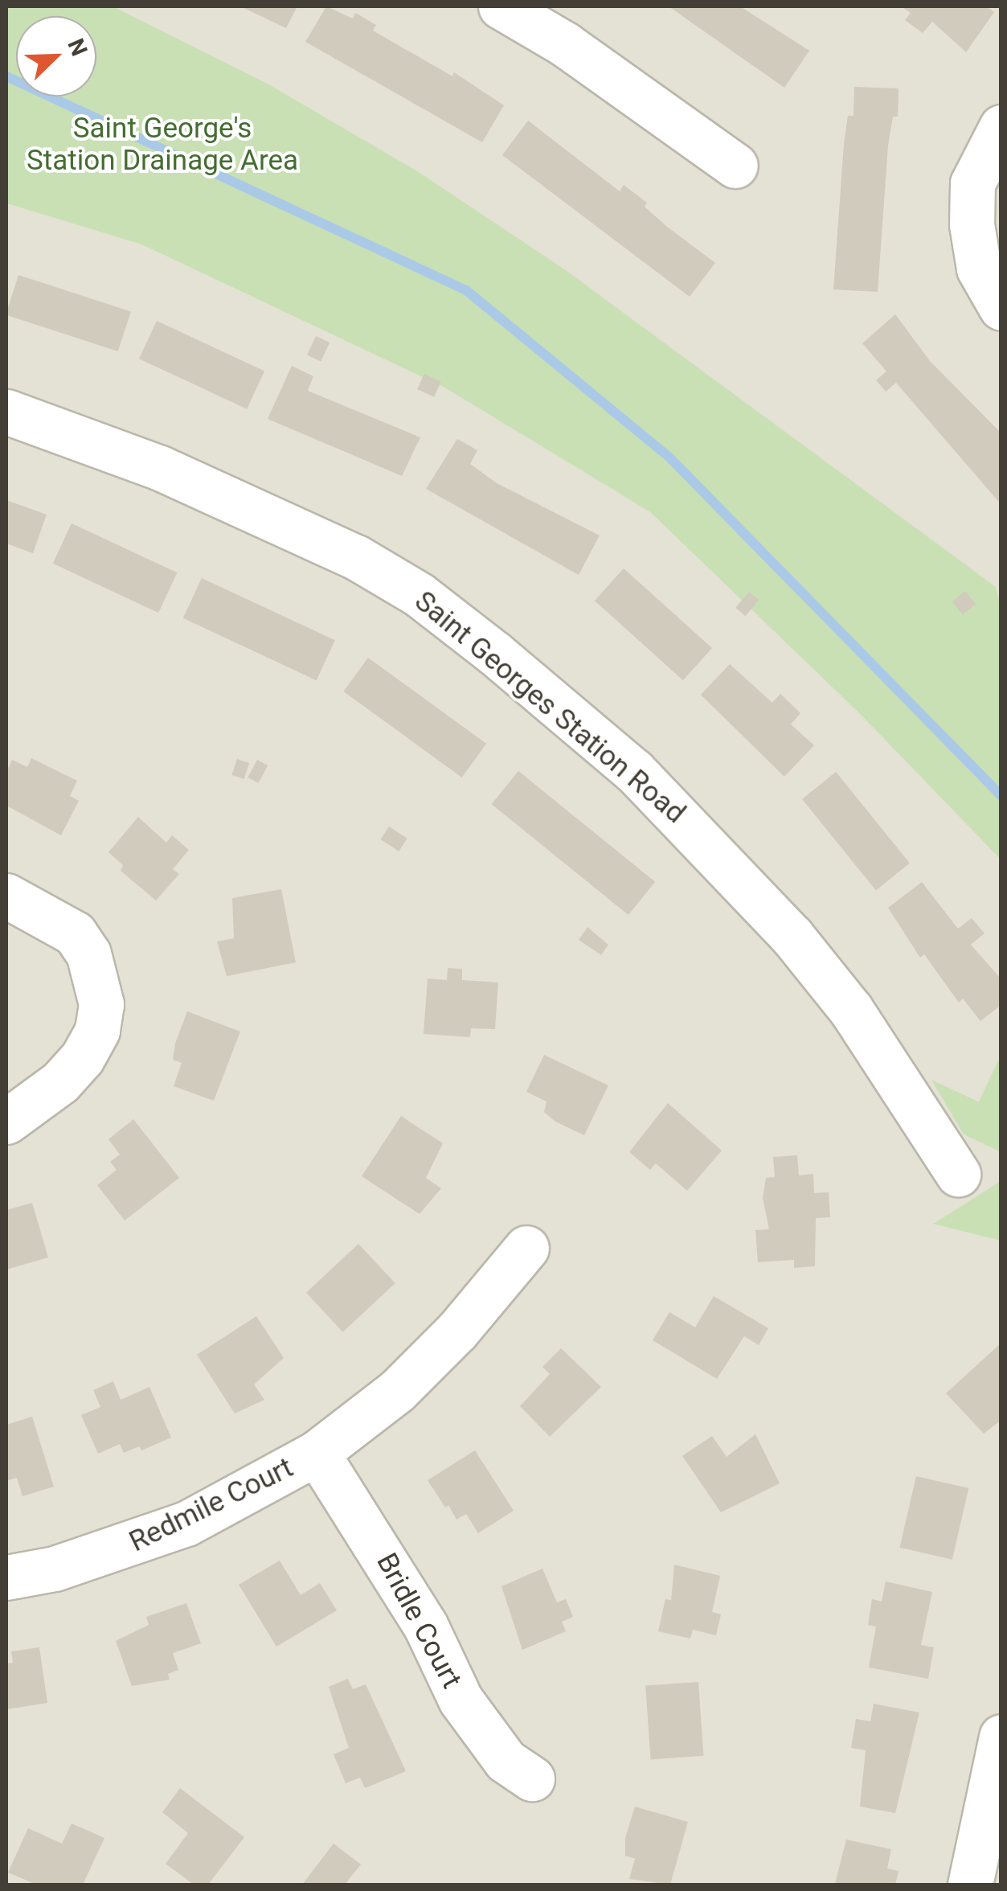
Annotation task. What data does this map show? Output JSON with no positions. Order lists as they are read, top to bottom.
{
  "streets": {
    "street": ["Saint Georges Station Road", "Redmile Court", "Bridle Court"]
  },
  "crossings": [
    ["Redmile Court", "Bridle Court"]
  ],
  "parks": ["Saint George's Station Drainage Area"],
  "north": "top right"
}
